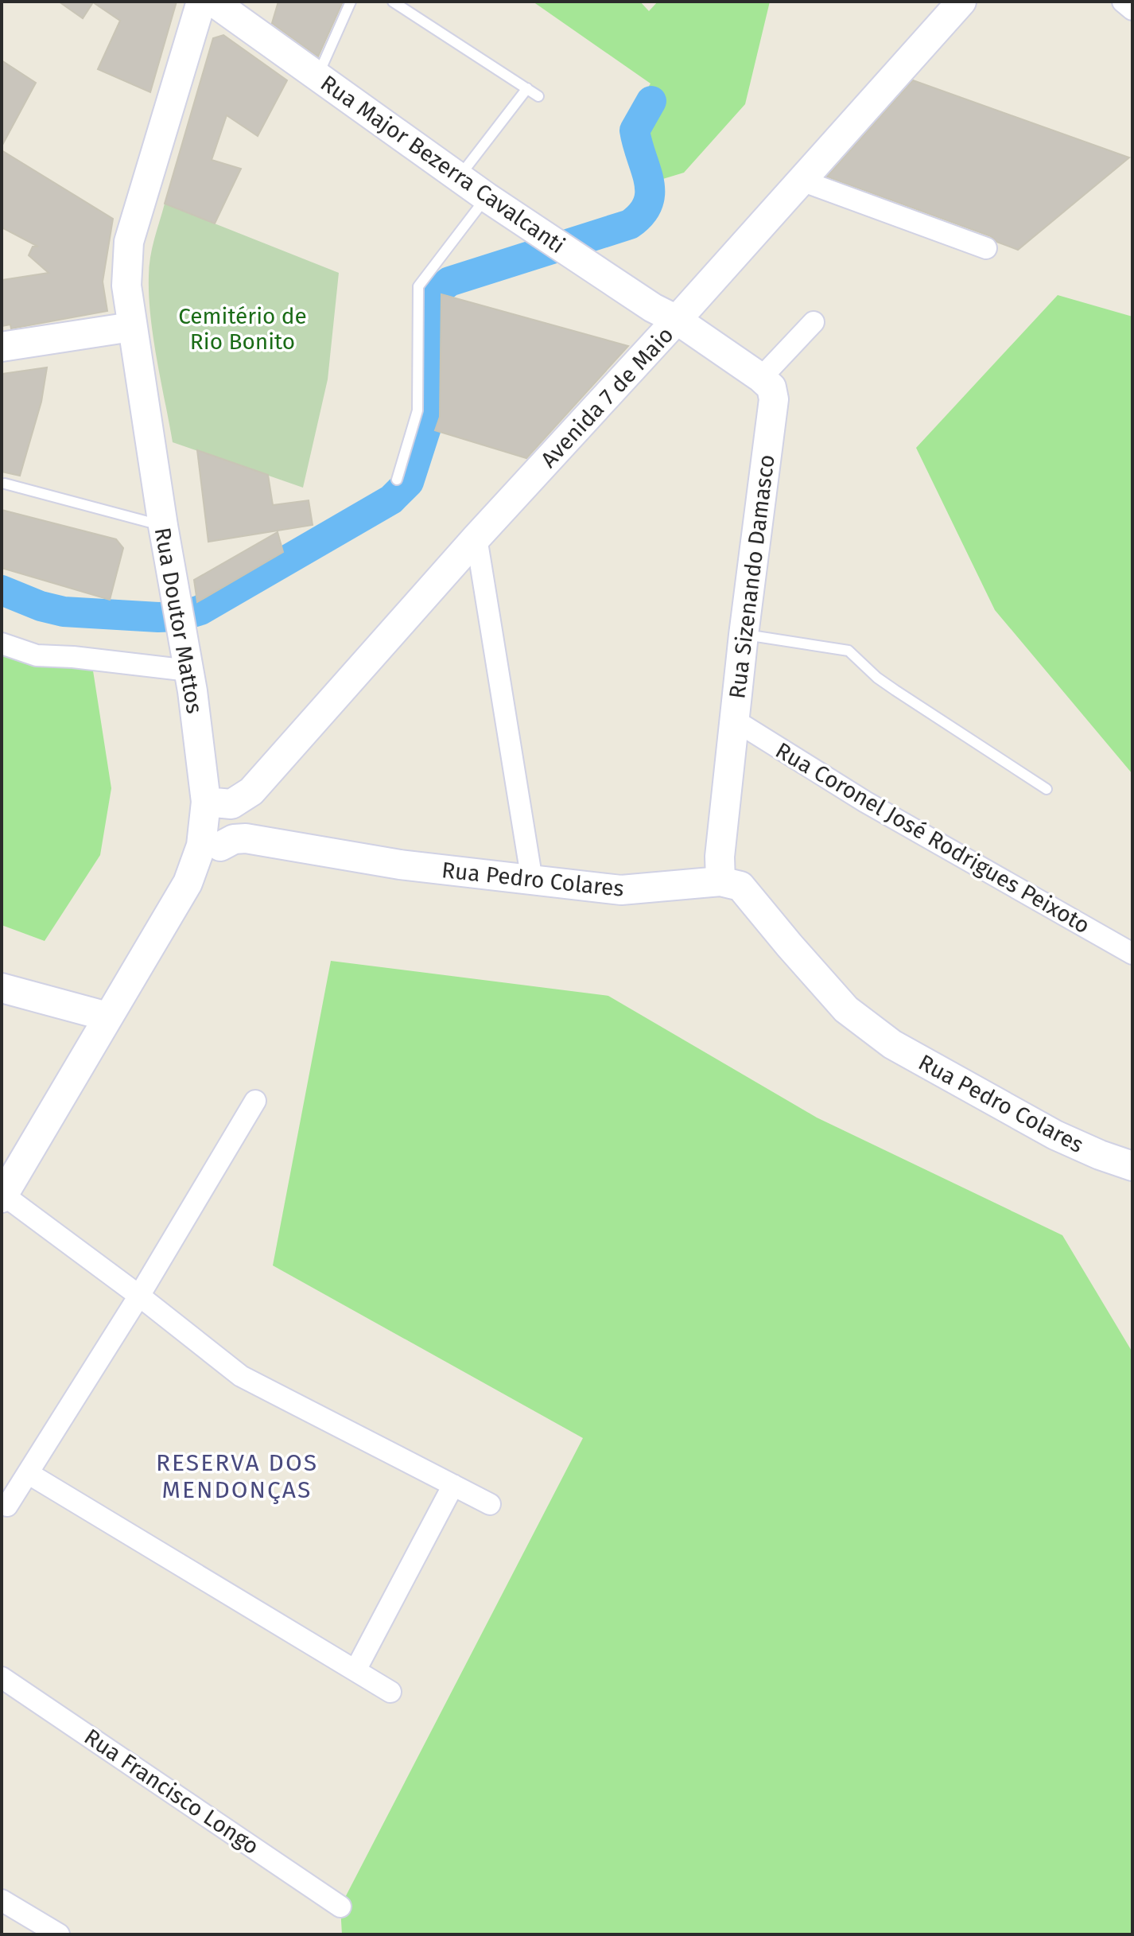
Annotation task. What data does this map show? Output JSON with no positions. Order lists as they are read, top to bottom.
{
  "streets": {
    "main road": [
      "Rua Major Bezerra Cavalcanti",
      "Avenida 7 de Maio",
      "Rua Sizenando Damasco",
      "Rua Doutor Mattos",
      "Rua Pedro Colares"
    ],
    "street": ["Rua Coronel José Rodrigues Peixoto", "Rua Francisco Longo"]
  },
  "crossings": [
    ["Rua Major Bezerra Cavalcanti", "Avenida 7 de Maio"],
    ["Avenida 7 de Maio", "Rua Doutor Mattos"],
    ["Avenida 7 de Maio", "Rua Pedro Colares"],
    ["Rua Sizenando Damasco", "Rua Coronel José Rodrigues Peixoto"],
    ["Rua Sizenando Damasco", "Rua Pedro Colares"]
  ],
  "districts": ["RESERVA DOS MENDONÇAS"],
  "parks": ["Cemitério de Rio Bonito"]
}
